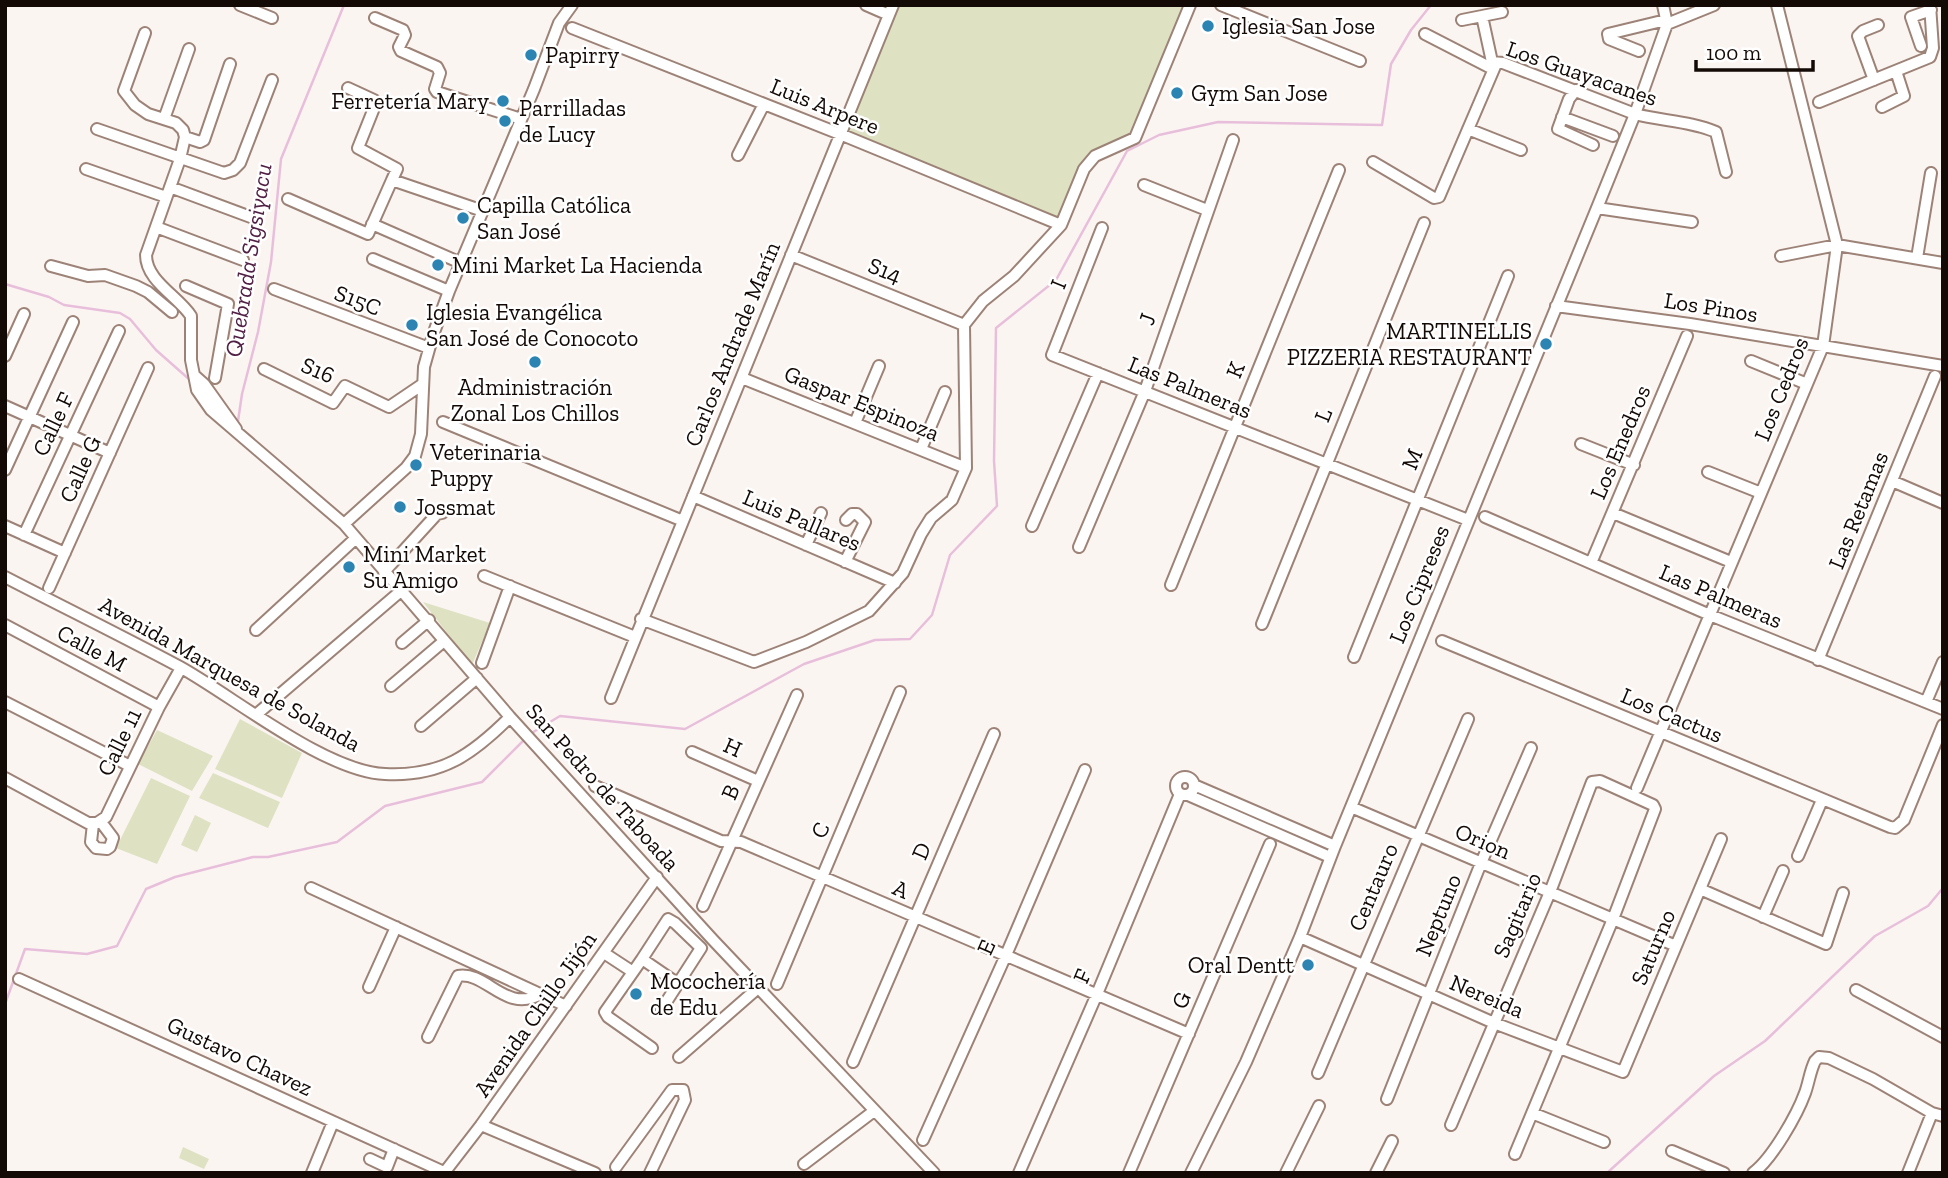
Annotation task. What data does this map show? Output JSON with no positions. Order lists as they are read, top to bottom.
{
  "streets": {
    "street": [
      "Los Guayacanes",
      "Luis Arpere",
      "S14",
      "I",
      "S15C",
      "Los Pinos",
      "J",
      "Carlos Andrade Marín",
      "S16",
      "K",
      "Las Palmeras",
      "Los Cedros",
      "Gaspar Espinoza",
      "L",
      "Calle F",
      "Los Enedros",
      "M",
      "Calle G",
      "Las Retamas",
      "Luis Pallares",
      "Los Cipreses",
      "Calle M",
      "Avenida Marquesa de Solanda",
      "Los Cactus",
      "Calle 11",
      "H",
      "San Pedro de Taboada",
      "B",
      "C",
      "Orion",
      "D",
      "Centauro",
      "A",
      "Neptuno",
      "Sagitario",
      "E",
      "Saturno",
      "F",
      "Nereida",
      "G",
      "Avenida Chillo Jijón",
      "Gustavo Chavez"
    ]
  },
  "crossings": [
    ["Los Guayacanes", "Los Cipreses"],
    ["Luis Arpere", "Carlos Andrade Marín"],
    ["S14", "Carlos Andrade Marín"],
    ["I", "Las Palmeras"],
    ["Los Pinos", "Los Cedros"],
    ["Los Pinos", "Los Cipreses"],
    ["J", "Las Palmeras"],
    ["Carlos Andrade Marín", "Gaspar Espinoza"],
    ["Carlos Andrade Marín", "Luis Pallares"],
    ["K", "Las Palmeras"],
    ["Las Palmeras", "Los Cedros"],
    ["Las Palmeras", "L"],
    ["Las Palmeras", "Los Enedros"],
    ["Las Palmeras", "M"],
    ["Las Palmeras", "Las Retamas"],
    ["Las Palmeras", "Los Cipreses"],
    ["Los Cipreses", "Orion"],
    ["Los Cipreses", "Nereida"],
    ["Calle M", "Calle 11"],
    ["Avenida Marquesa de Solanda", "Calle 11"],
    ["Avenida Marquesa de Solanda", "San Pedro de Taboada"],
    ["H", "B"],
    ["San Pedro de Taboada", "Avenida Chillo Jijón"],
    ["B", "A"],
    ["C", "A"],
    ["Orion", "Centauro"],
    ["Orion", "Neptuno"],
    ["Orion", "Sagitario"],
    ["Orion", "Saturno"],
    ["D", "A"],
    ["Centauro", "Nereida"],
    ["A", "E"],
    ["A", "F"],
    ["A", "G"],
    ["Neptuno", "Nereida"],
    ["Sagitario", "Nereida"],
    ["Saturno", "Nereida"],
    ["Avenida Chillo Jijón", "Gustavo Chavez"]
  ],
  "water": ["Quebrada Sigsiyacu"],
  "places": [
    "Iglesia San Jose",
    "Papirry",
    "Gym San Jose",
    "Ferretería Mary",
    "Parrilladas de Lucy",
    "Capilla Católica San José",
    "Mini Market La Hacienda",
    "Iglesia Evangélica San José de Conocoto",
    "MARTINELLIS PIZZERIA RESTAURANT",
    "Administración Zonal Los Chillos",
    "Veterinaria Puppy",
    "Jossmat",
    "Mini Market Su Amigo",
    "Oral Dentt",
    "Mocochería de Edu"
  ],
  "scale_bar": "100 m"
}
